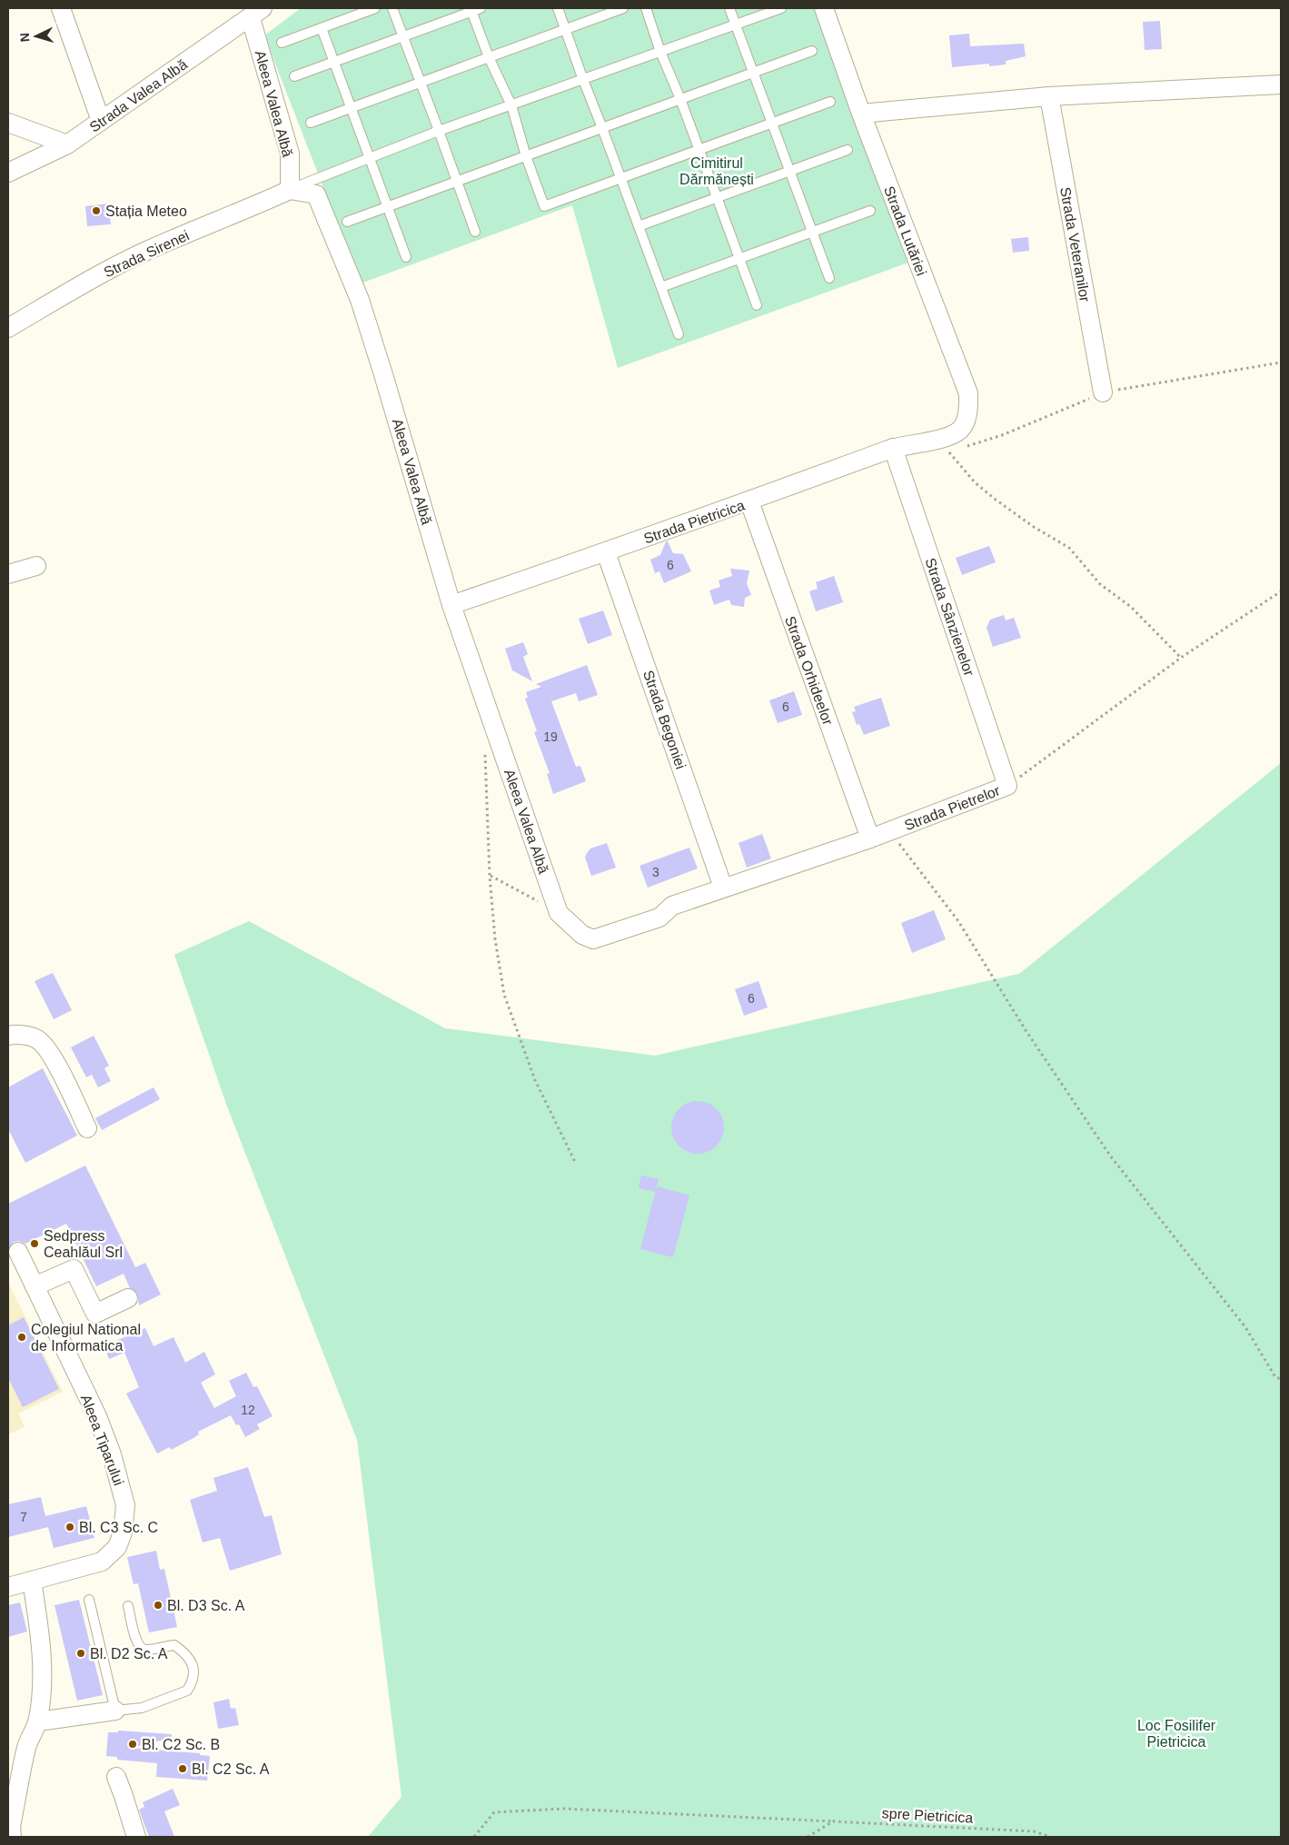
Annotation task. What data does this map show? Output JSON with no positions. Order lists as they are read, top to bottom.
{
  "streets": {
    "street": [
      "Strada Valea Albă",
      "Aleea Valea Albă",
      "Strada Lutăriei",
      "Strada Veteranilor",
      "Strada Sirenei",
      "Strada Pietricica",
      "Strada Sânzienelor",
      "Strada Orhideelor",
      "Strada Begoniei",
      "Strada Pietrelor",
      "Aleea Tiparului"
    ],
    "path": ["spre Pietricica"]
  },
  "crossings": [
    ["Strada Valea Albă", "Aleea Valea Albă"],
    ["Aleea Valea Albă", "Strada Sirenei"],
    ["Aleea Valea Albă", "Strada Pietricica"],
    ["Aleea Valea Albă", "Strada Pietrelor"],
    ["Strada Lutăriei", "Strada Pietricica"],
    ["Strada Pietricica", "Strada Sânzienelor"],
    ["Strada Pietricica", "Strada Orhideelor"],
    ["Strada Pietricica", "Strada Begoniei"],
    ["Strada Sânzienelor", "Strada Pietrelor"],
    ["Strada Orhideelor", "Strada Pietrelor"],
    ["Strada Begoniei", "Strada Pietrelor"]
  ],
  "parks": ["Cimitirul Dărmănești", "Loc Fosilifer Pietricica"],
  "places": [
    "Stația Meteo",
    "Sedpress Ceahlăul Srl",
    "Colegiul National de Informatica",
    "Bl. C3 Sc. C",
    "Bl. D3 Sc. A",
    "Bl. D2 Sc. A",
    "Bl. C2 Sc. B",
    "Bl. C2 Sc. A"
  ],
  "house_numbers": [
    "6",
    "6",
    "19",
    "3",
    "6",
    "12",
    "7"
  ],
  "north": "left"
}
